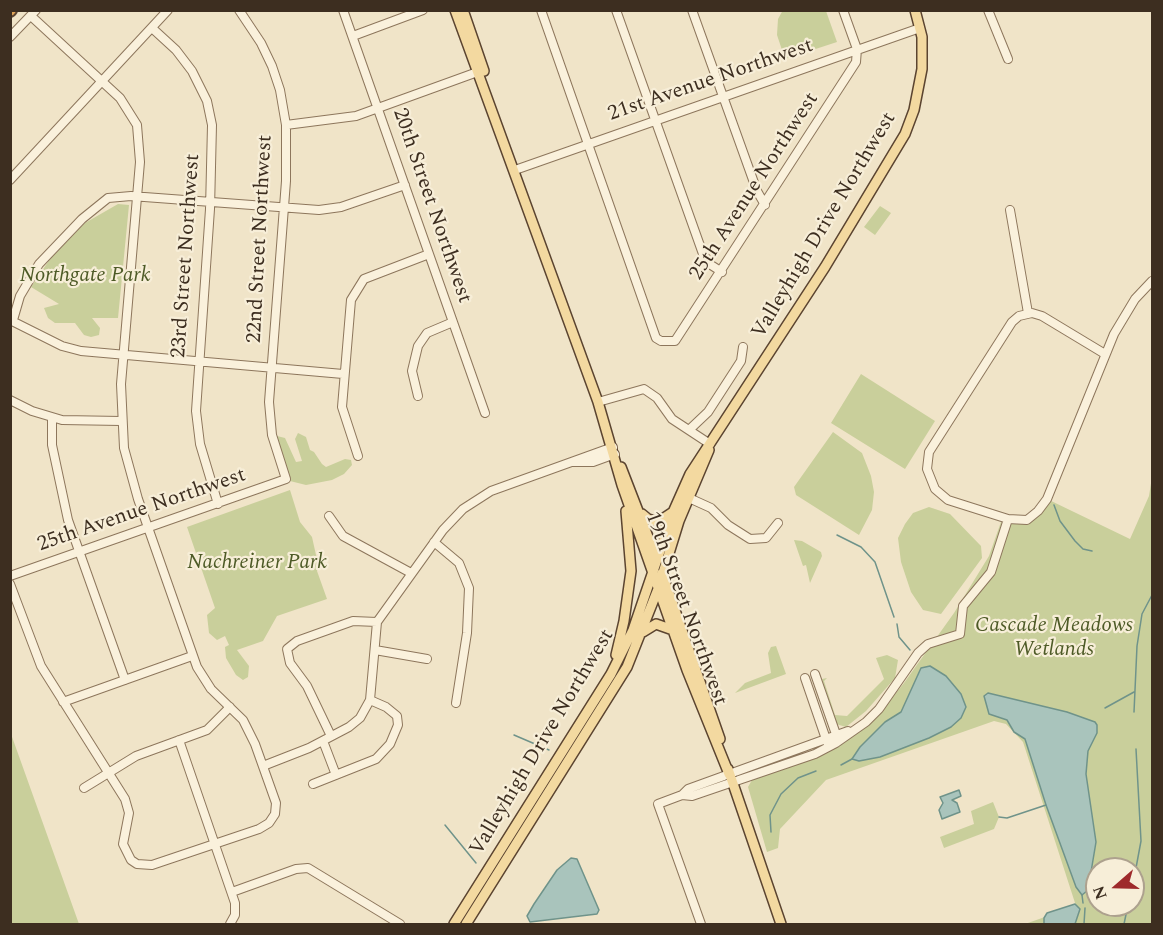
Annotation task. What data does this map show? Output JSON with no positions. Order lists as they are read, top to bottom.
{
  "streets": {
    "main road": ["Valleyhigh Drive Northwest", "19th Street Northwest"],
    "street": [
      "21st Avenue Northwest",
      "25th Avenue Northwest",
      "20th Street Northwest",
      "22nd Street Northwest",
      "23rd Street Northwest"
    ]
  },
  "crossings": [
    ["21st Avenue Northwest", "25th Avenue Northwest"],
    ["21st Avenue Northwest", "Valleyhigh Drive Northwest"],
    ["21st Avenue Northwest", "19th Street Northwest"],
    ["25th Avenue Northwest", "22nd Street Northwest"],
    ["25th Avenue Northwest", "23rd Street Northwest"],
    ["Valleyhigh Drive Northwest", "19th Street Northwest"]
  ],
  "parks": ["Northgate Park", "Nachreiner Park", "Cascade Meadows Wetlands"],
  "north": "left"
}
